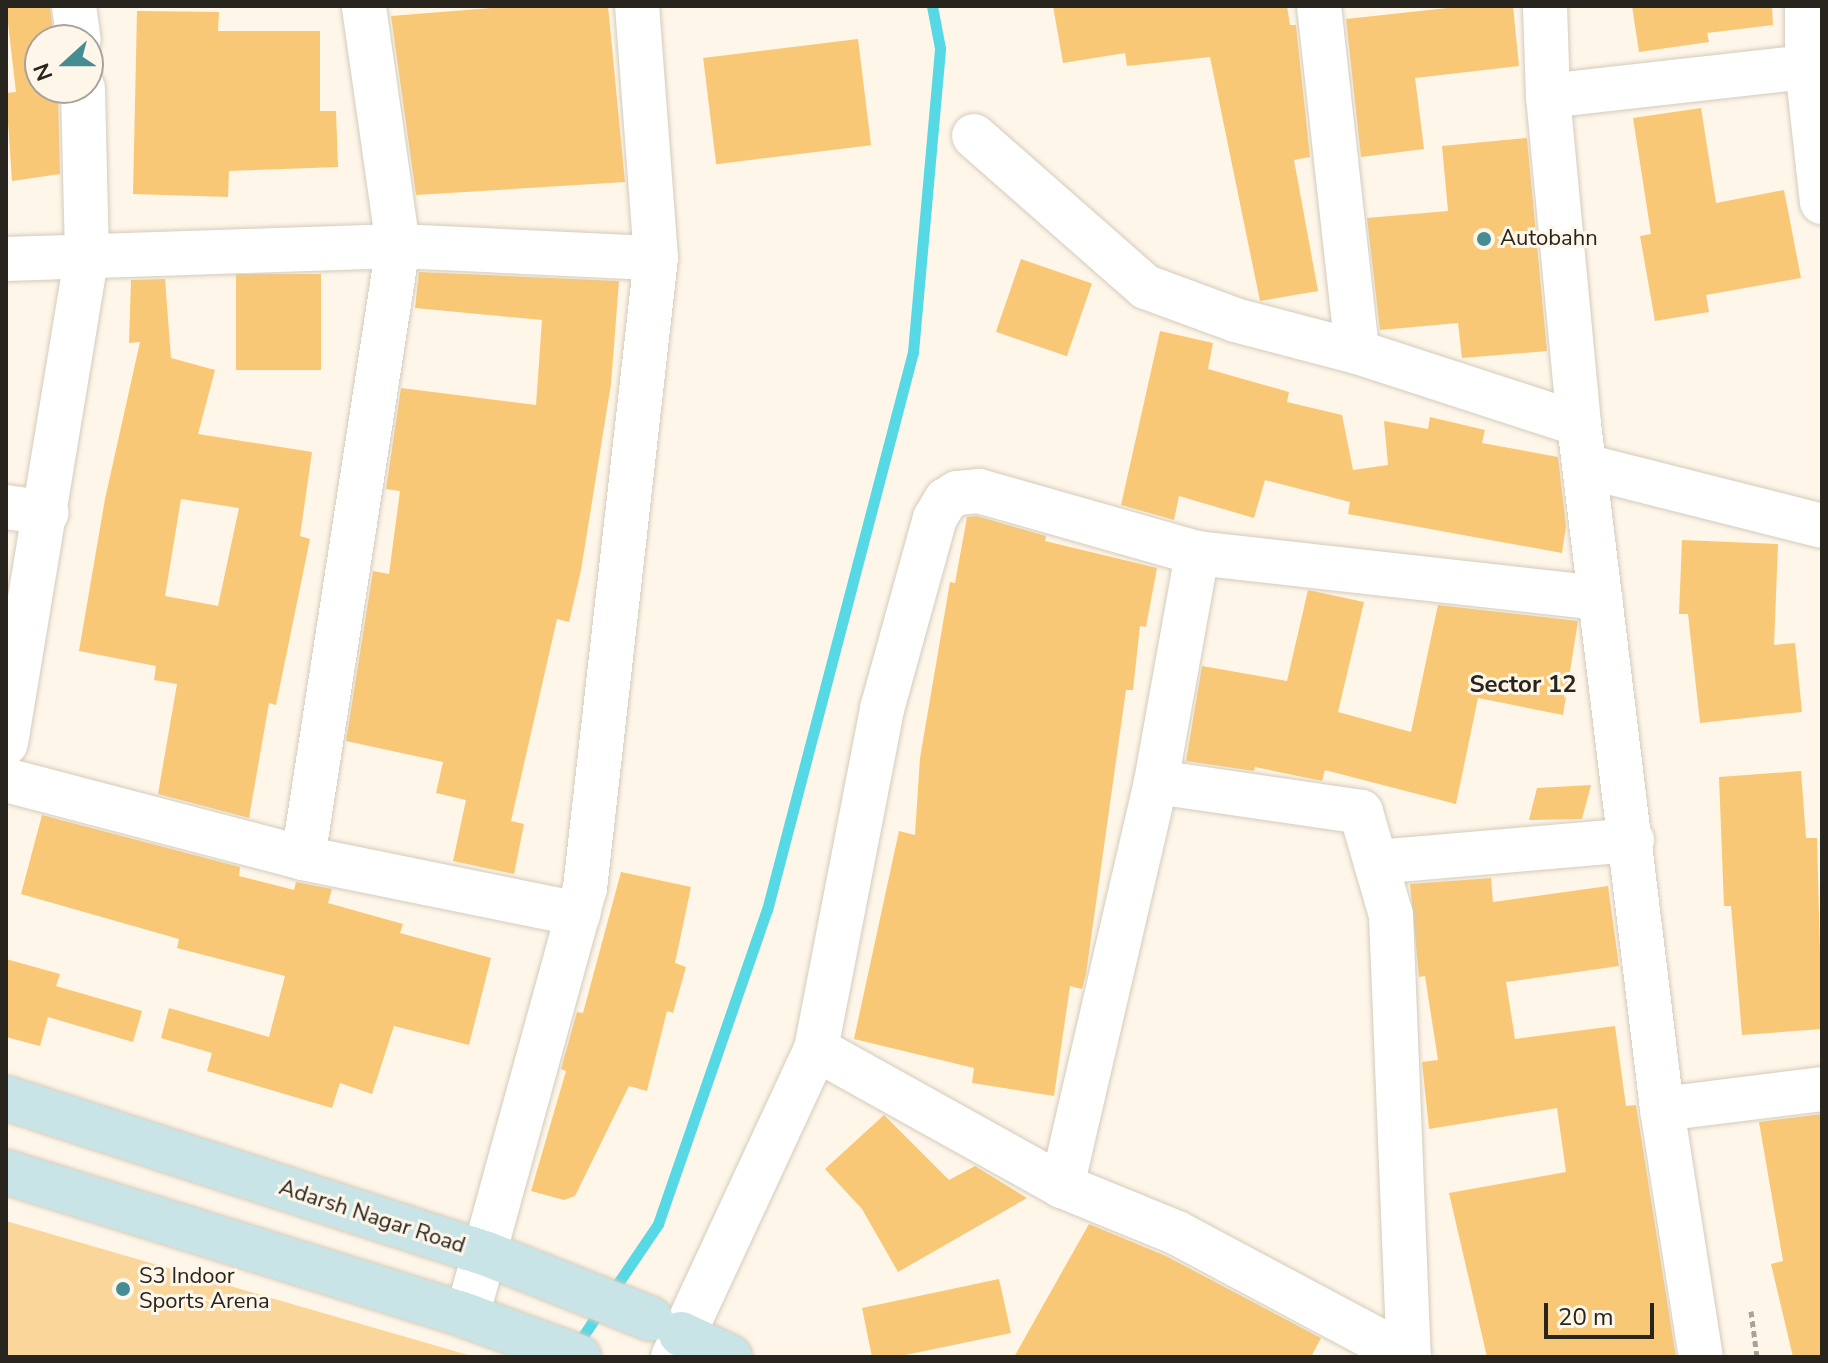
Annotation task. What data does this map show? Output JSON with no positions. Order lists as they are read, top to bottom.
{
  "streets": {
    "main road": ["Adarsh Nagar Road"]
  },
  "districts": ["Sector 12"],
  "places": ["Autobahn", "S3 Indoor Sports Arena"],
  "scale_bar": "20 m",
  "north": "left"
}
